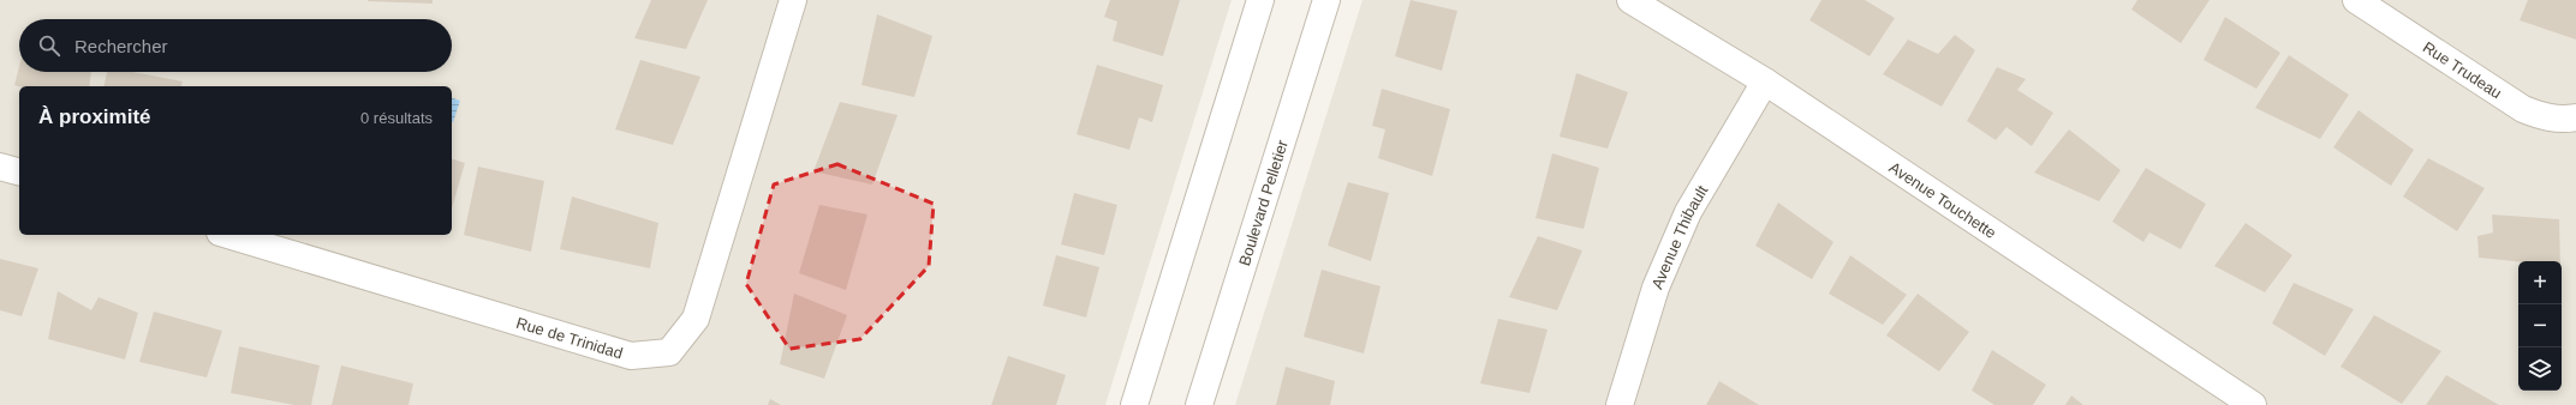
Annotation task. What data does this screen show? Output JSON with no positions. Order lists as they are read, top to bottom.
{
  "streets": {
    "street": [
      "Rue Trudeau",
      "Avenue Touchette",
      "Boulevard Pelletier",
      "Avenue Thibault",
      "Rue de Trinidad"
    ]
  },
  "crossings": [
    ["Avenue Touchette", "Avenue Thibault"]
  ],
  "page": {
    "search": "Rechercher",
    "heading": ["À proximité", "0 résultats"],
    "map_buttons": ["+", "−"]
  }
}
